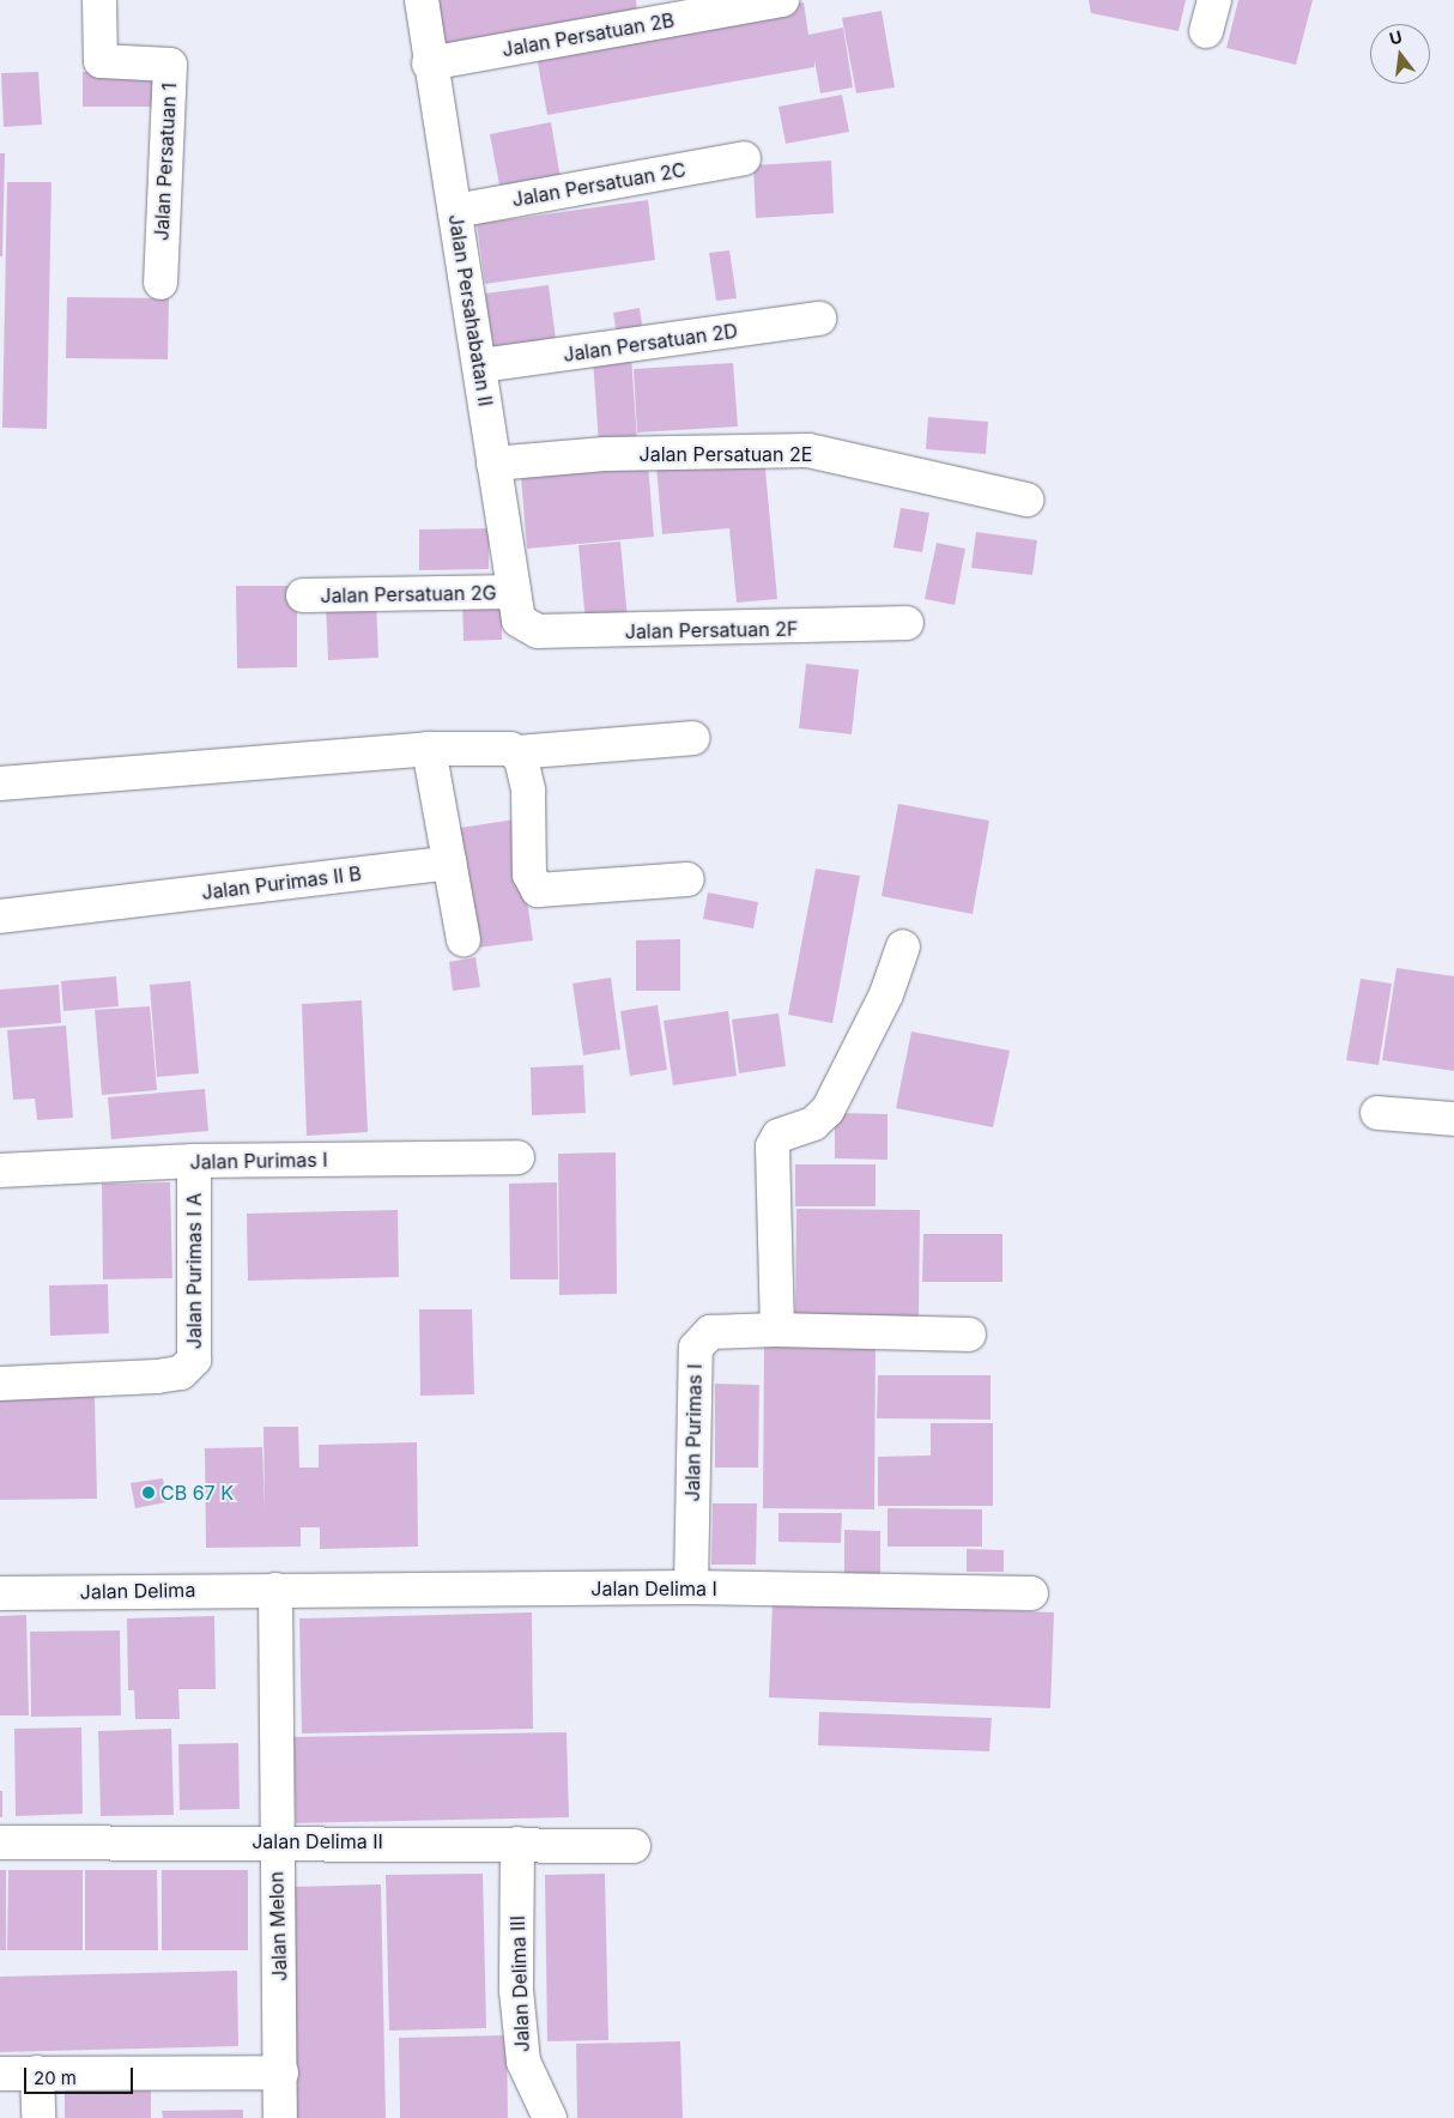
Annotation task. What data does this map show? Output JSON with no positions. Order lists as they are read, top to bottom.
{
  "streets": {
    "street": [
      "Jalan Persatuan 2B",
      "Jalan Persatuan 1",
      "Jalan Persatuan 2C",
      "Jalan Persahabatan II",
      "Jalan Persatuan 2D",
      "Jalan Persatuan 2E",
      "Jalan Persatuan 2G",
      "Jalan Persatuan 2F",
      "Jalan Purimas II B",
      "Jalan Purimas I",
      "Jalan Purimas I A",
      "Jalan Delima I",
      "Jalan Delima",
      "Jalan Delima II",
      "Jalan Melon",
      "Jalan Delima III"
    ]
  },
  "crossings": [
    ["Jalan Persatuan 2B", "Jalan Persahabatan II"],
    ["Jalan Persatuan 2C", "Jalan Persahabatan II"],
    ["Jalan Persahabatan II", "Jalan Persatuan 2D"],
    ["Jalan Persahabatan II", "Jalan Persatuan 2E"],
    ["Jalan Persahabatan II", "Jalan Persatuan 2G"],
    ["Jalan Persahabatan II", "Jalan Persatuan 2F"],
    ["Jalan Persatuan 2G", "Jalan Persatuan 2F"],
    ["Jalan Purimas I", "Jalan Purimas I A"],
    ["Jalan Purimas I", "Jalan Delima I"],
    ["Jalan Delima I", "Jalan Delima"],
    ["Jalan Delima I", "Jalan Melon"],
    ["Jalan Delima", "Jalan Melon"],
    ["Jalan Delima II", "Jalan Melon"],
    ["Jalan Delima II", "Jalan Delima III"]
  ],
  "places": ["CB 67 K"],
  "scale_bar": "20 m",
  "north": "top"
}
